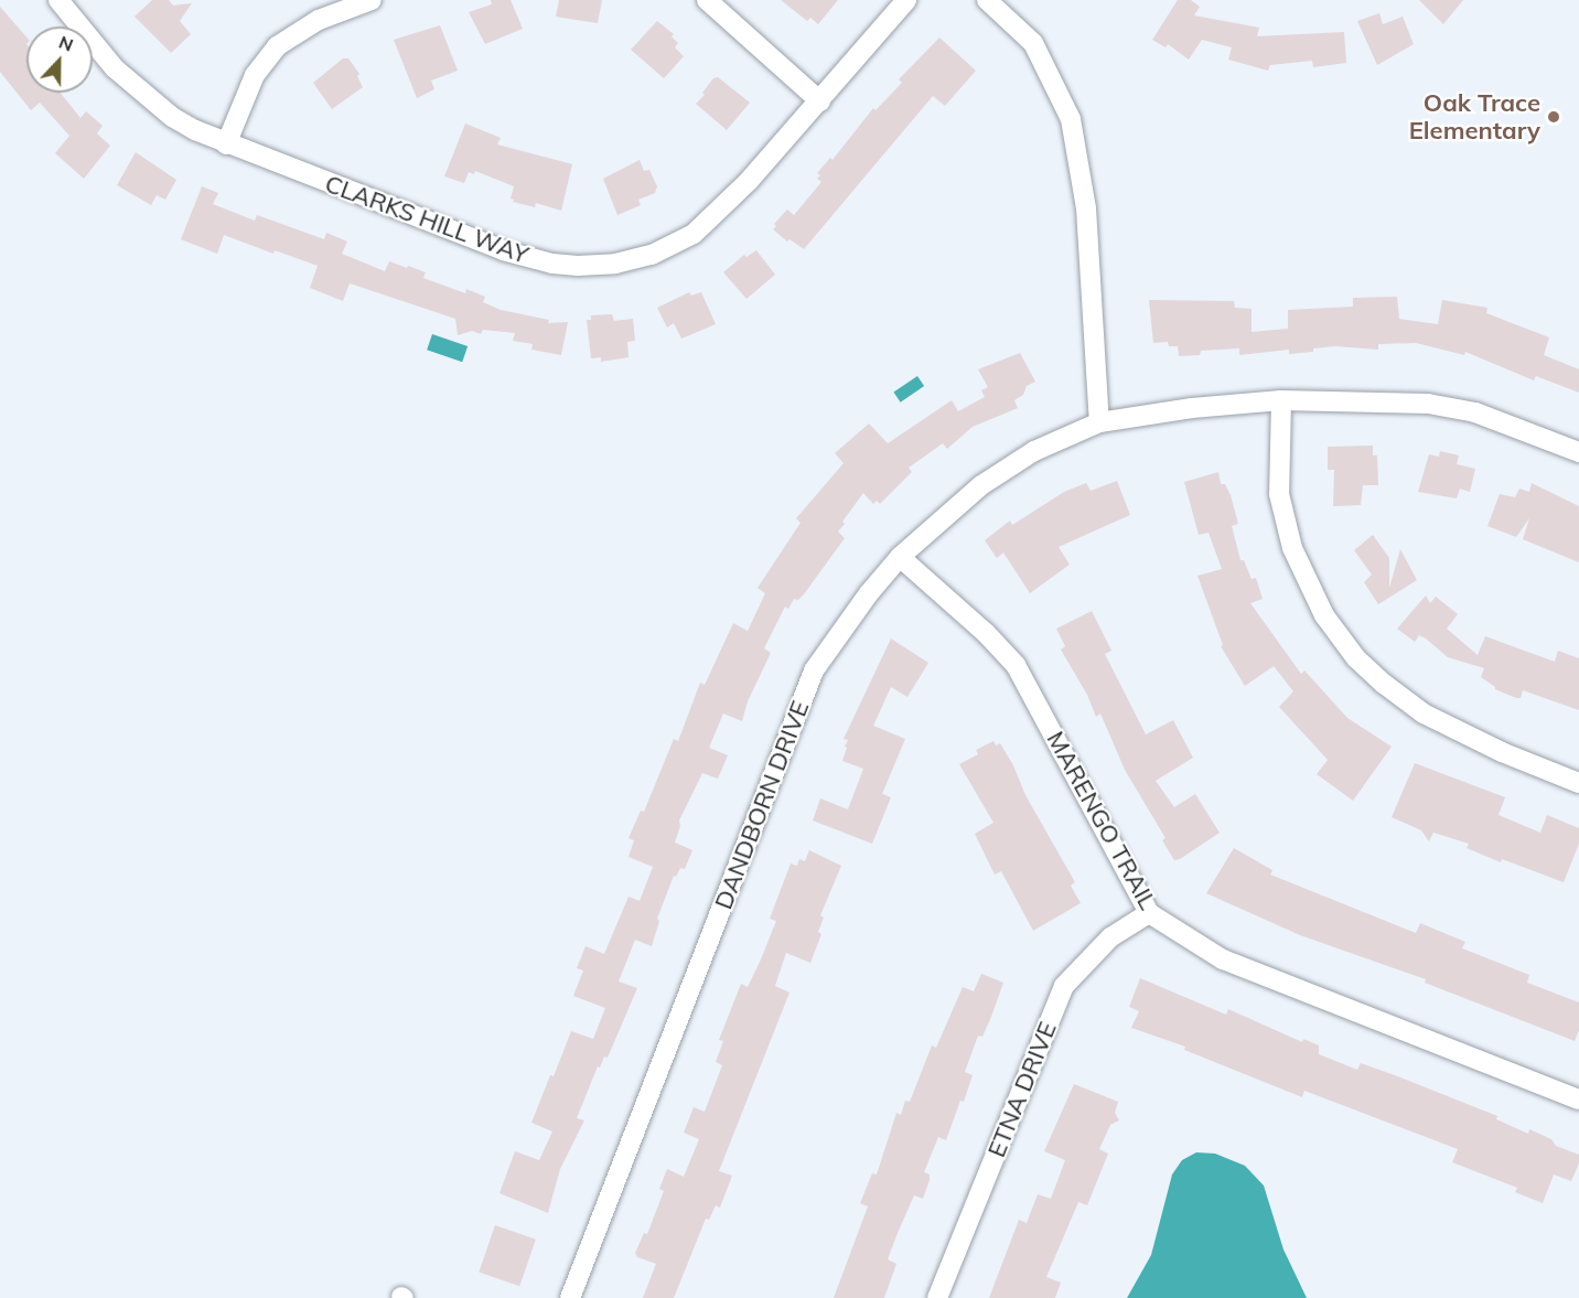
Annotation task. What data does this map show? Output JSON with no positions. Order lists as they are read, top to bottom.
{
  "streets": {
    "street": [
      "CLARKS HILL WAY",
      "DANDBORN DRIVE",
      "MARENGO TRAIL",
      "ETNA DRIVE"
    ]
  },
  "crossings": [
    ["DANDBORN DRIVE", "MARENGO TRAIL"],
    ["MARENGO TRAIL", "ETNA DRIVE"]
  ],
  "places": ["Oak Trace Elementary"],
  "north": "top"
}
